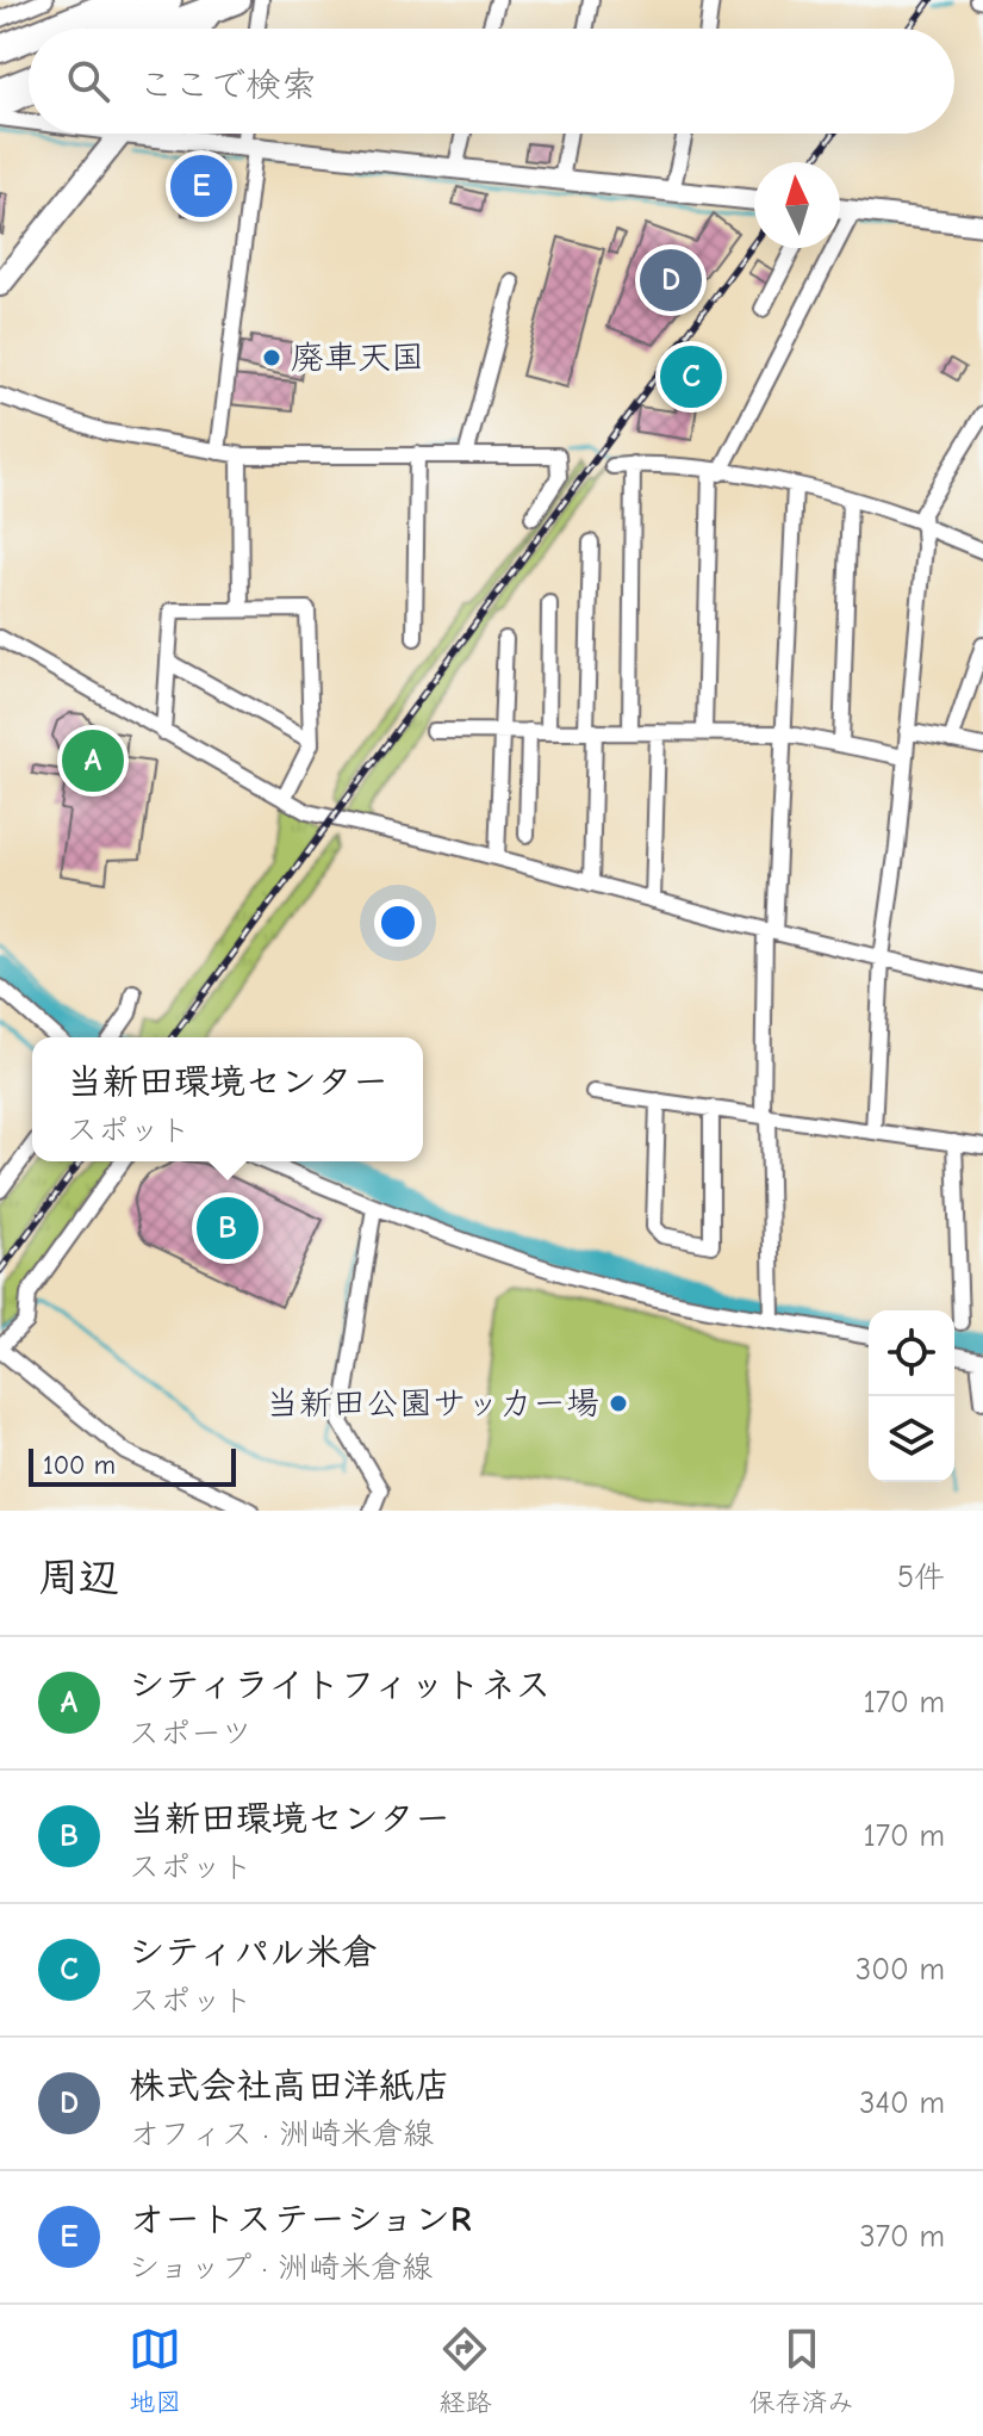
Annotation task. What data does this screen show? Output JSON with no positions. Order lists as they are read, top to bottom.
{
  "places": ["廃車天国", "当新田公園サッカー場"],
  "scale_bar": "100 m",
  "north": "top",
  "page": {
    "search": "ここで検索",
    "pins": [
      "E",
      "D",
      "C",
      "A",
      "B"
    ],
    "popup": ["当新田環境センター", "スポット"],
    "scale": "100 m",
    "heading": ["周辺", "5件"],
    "list": [
      {
        "mark": "A",
        "name": "シティライトフィットネス",
        "note": "スポーツ",
        "value": "170 m"
      },
      {
        "mark": "B",
        "name": "当新田環境センター",
        "note": "スポット",
        "value": "170 m"
      },
      {
        "mark": "C",
        "name": "シティパル米倉",
        "note": "スポット",
        "value": "300 m"
      },
      {
        "mark": "D",
        "name": "株式会社高田洋紙店",
        "note": "オフィス · 洲崎米倉線",
        "value": "340 m"
      },
      {
        "mark": "E",
        "name": "オートステーションR",
        "note": "ショップ · 洲崎米倉線",
        "value": "370 m"
      }
    ],
    "nav": ["地図", "経路", "保存済み"]
  }
}
